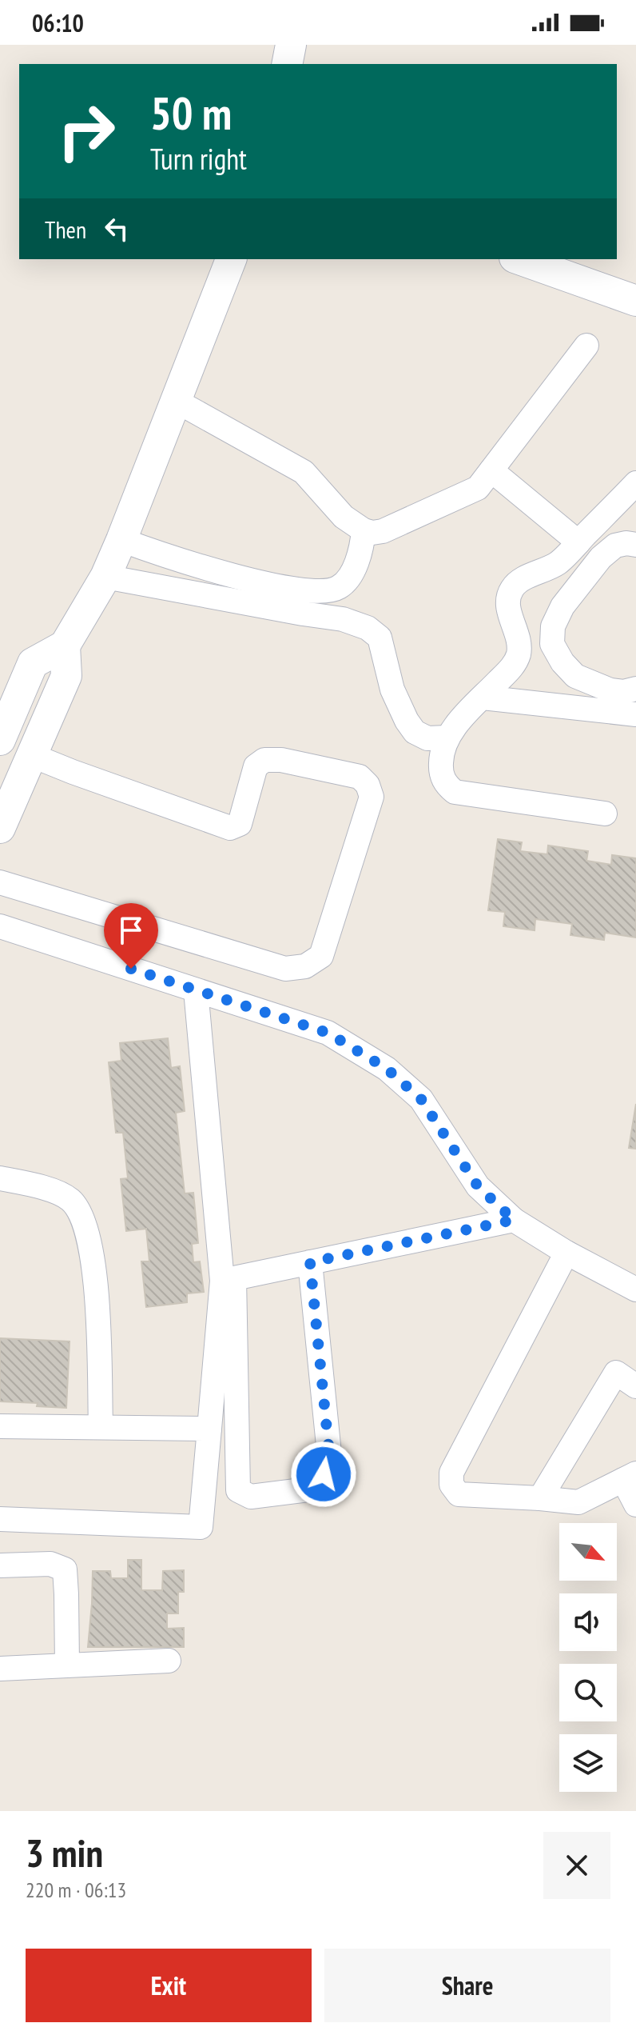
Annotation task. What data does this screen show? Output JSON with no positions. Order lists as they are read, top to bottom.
{
  "north": "bottom right",
  "page": {
    "status": "06:10",
    "turn": ["50 m", "Turn right"],
    "then": "Then",
    "heading": ["3 min", "220 m · 06:13"],
    "buttons": ["Exit", "Share"]
  }
}
